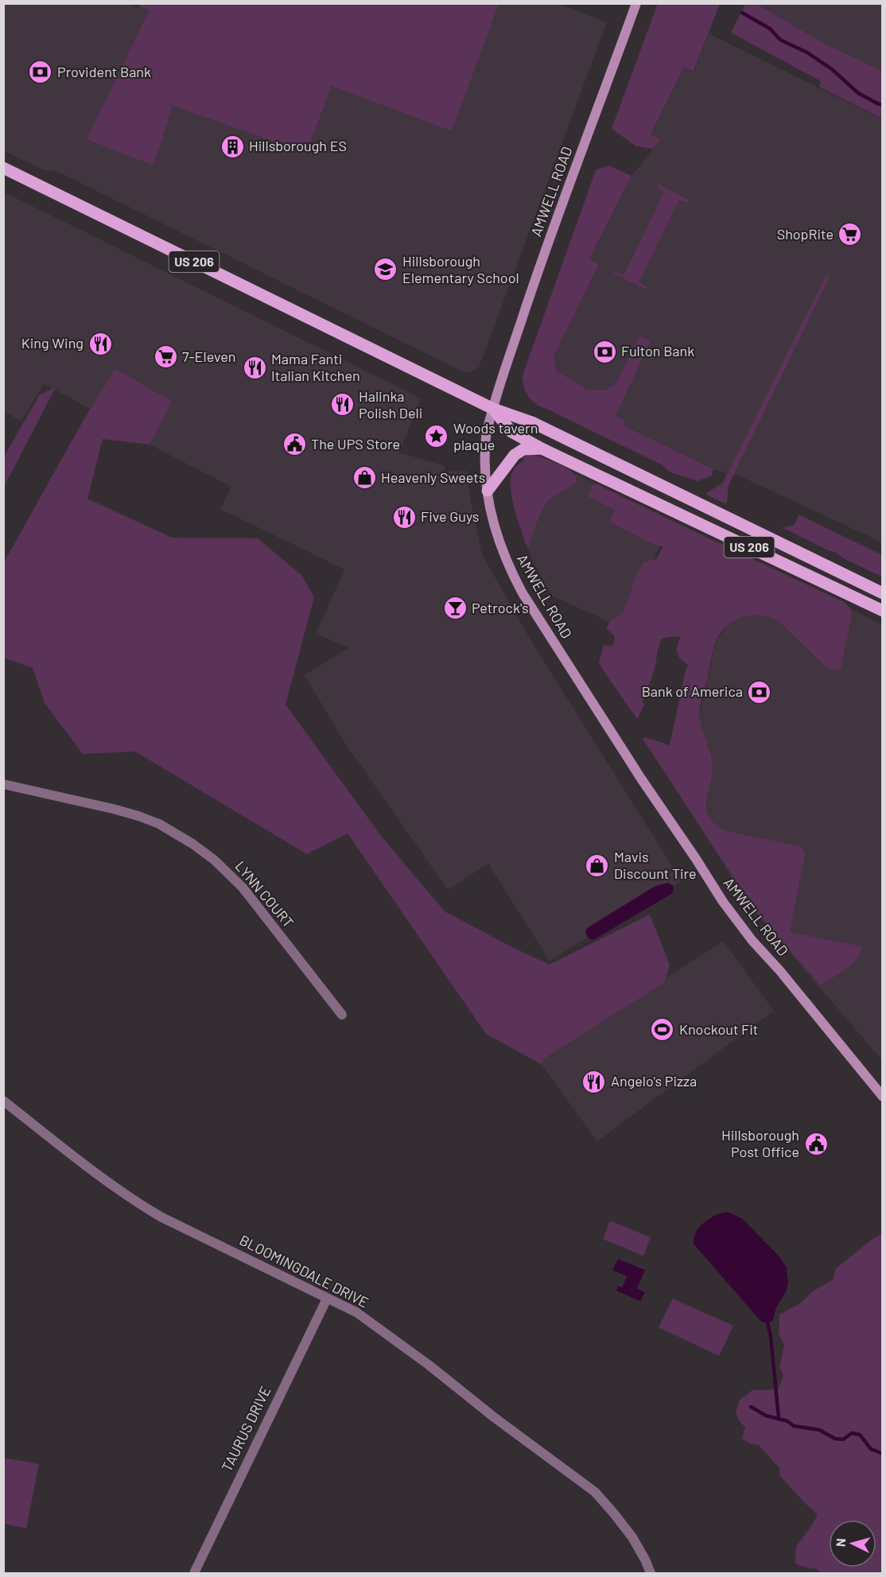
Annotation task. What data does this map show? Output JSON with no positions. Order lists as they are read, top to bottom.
{
  "streets": {
    "main road": ["AMWELL ROAD", "US 206"],
    "street": ["LYNN COURT", "BLOOMINGDALE DRIVE", "TAURUS DRIVE"]
  },
  "crossings": [
    ["AMWELL ROAD", "US 206"],
    ["BLOOMINGDALE DRIVE", "TAURUS DRIVE"]
  ],
  "places": {
    "bank": ["Provident Bank", "Fulton Bank", "Bank of America"],
    "building": ["Hillsborough ES"],
    "supermarket": ["ShopRite", "7-Eleven"],
    "school or university": ["Hillsborough Elementary School"],
    "restaurant": [
      "King Wing",
      "Mama Fanti Italian Kitchen",
      "Halinka Polish Deli",
      "Five Guys",
      "Angelo's Pizza"
    ],
    "place": ["Woods tavern plaque"],
    "public building": ["The UPS Store", "Hillsborough Post Office"],
    "shop": ["Heavenly Sweets", "Mavis Discount Tire"],
    "bar": ["Petrock's"],
    "sports": ["Knockout Fit"]
  },
  "north": "left"
}
